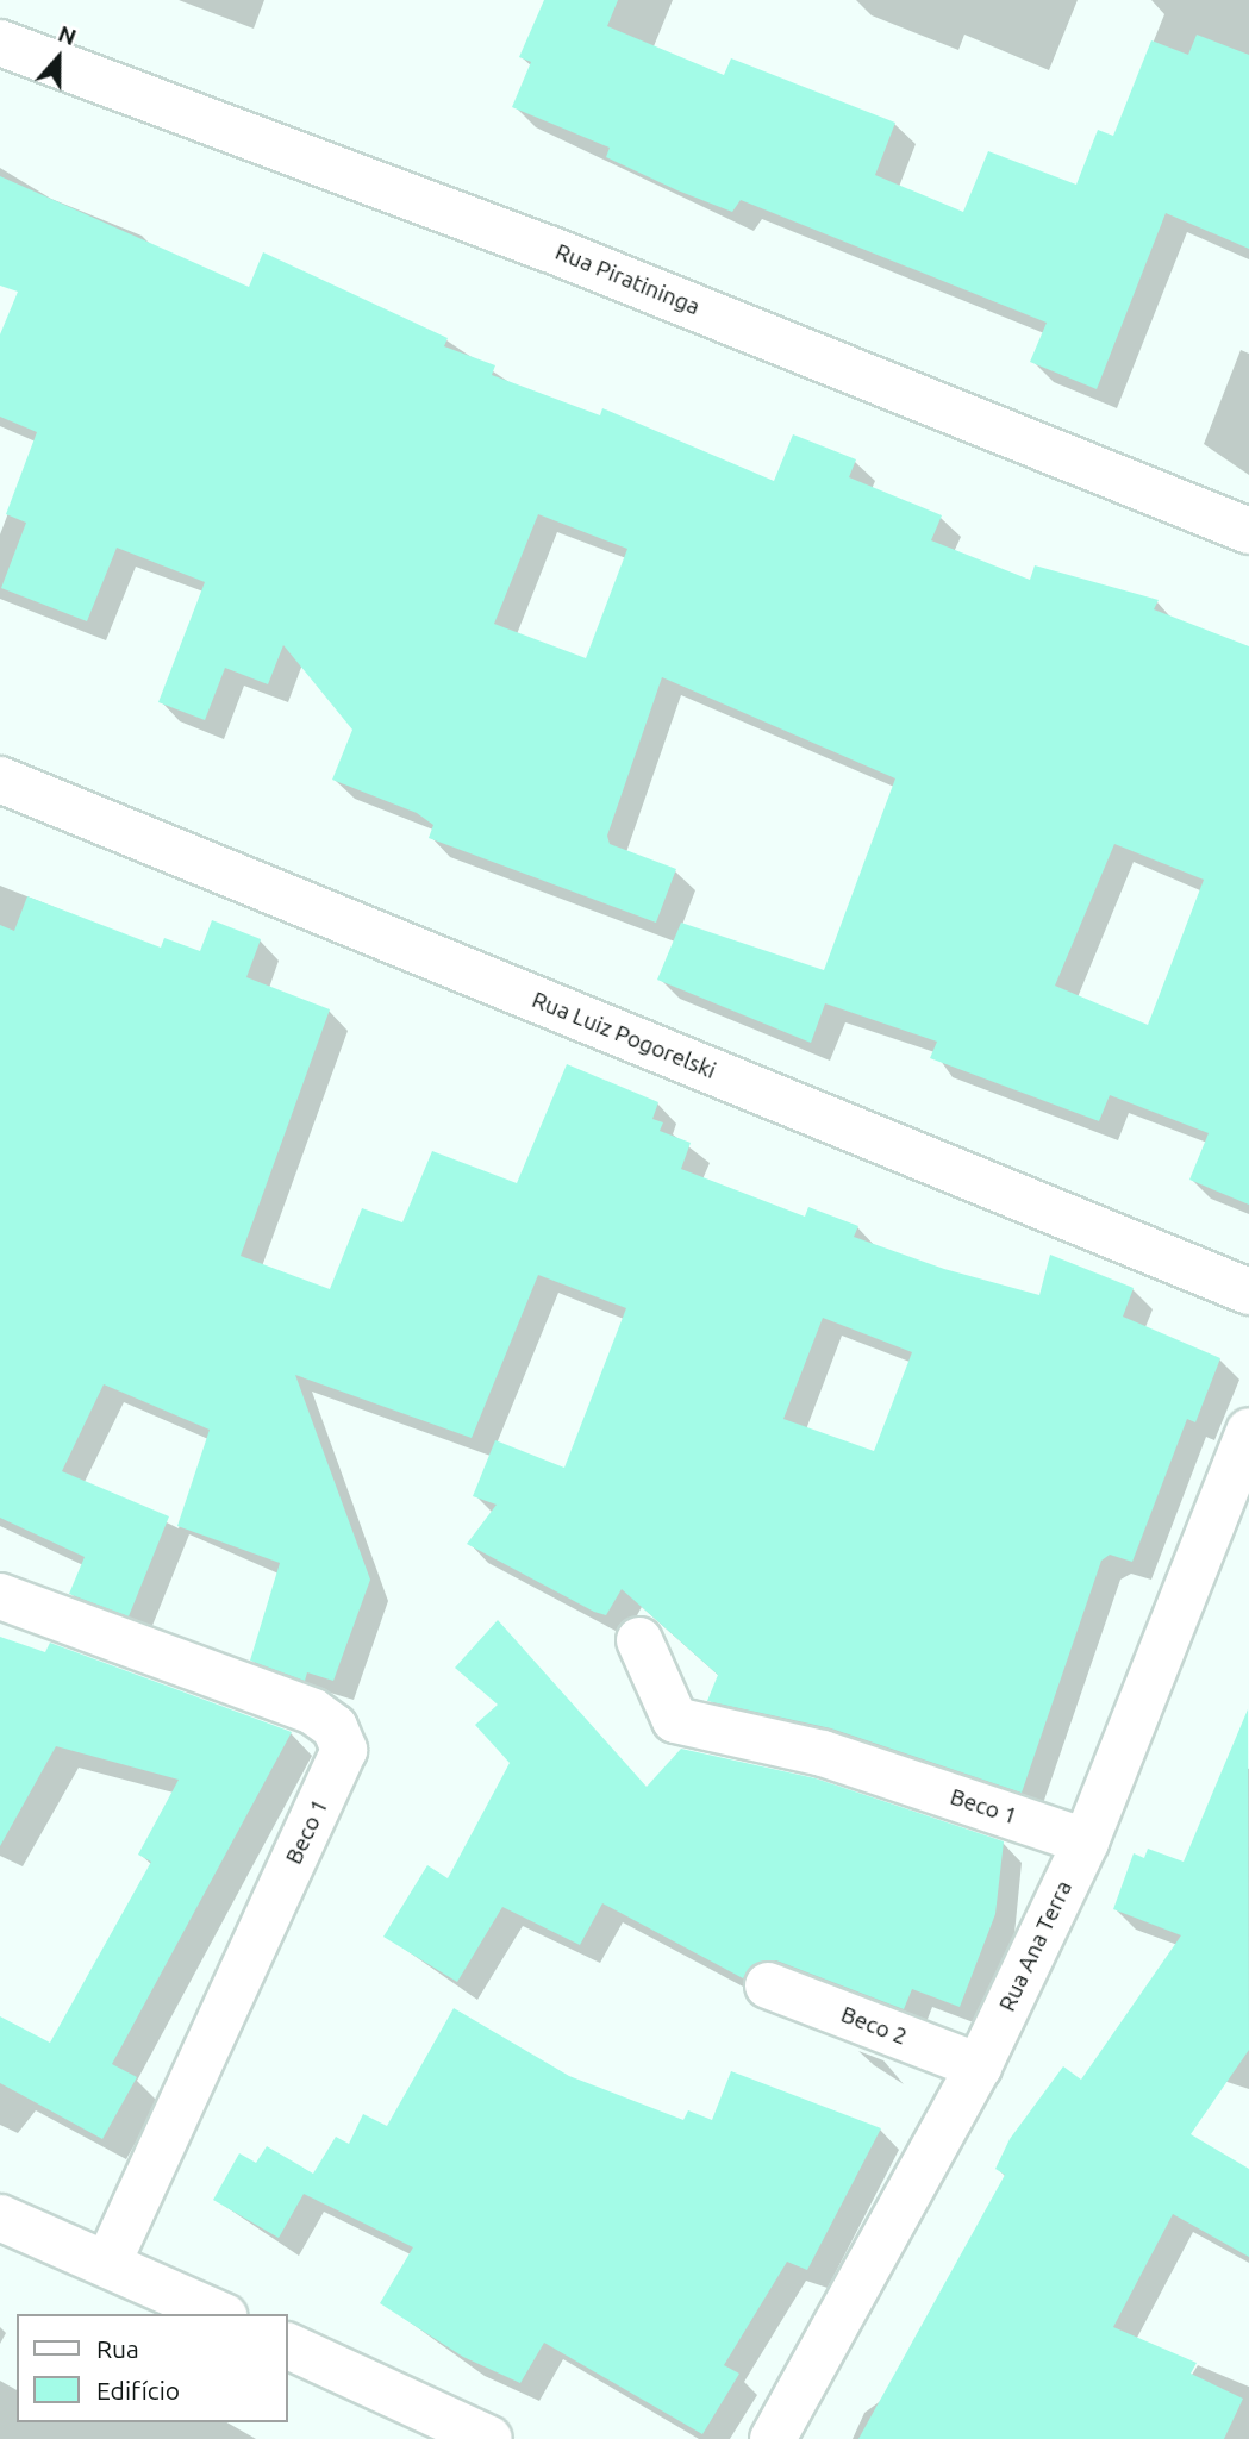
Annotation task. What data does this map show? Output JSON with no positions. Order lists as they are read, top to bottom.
{
  "streets": {
    "street": [
      "Rua Piratininga",
      "Rua Luiz Pogorelski",
      "Beco 1",
      "Rua Ana Terra",
      "Beco 2"
    ]
  },
  "crossings": [
    ["Beco 1", "Rua Ana Terra"],
    ["Rua Ana Terra", "Beco 2"]
  ],
  "legend": ["Rua", "Edifício"],
  "north": "top"
}
